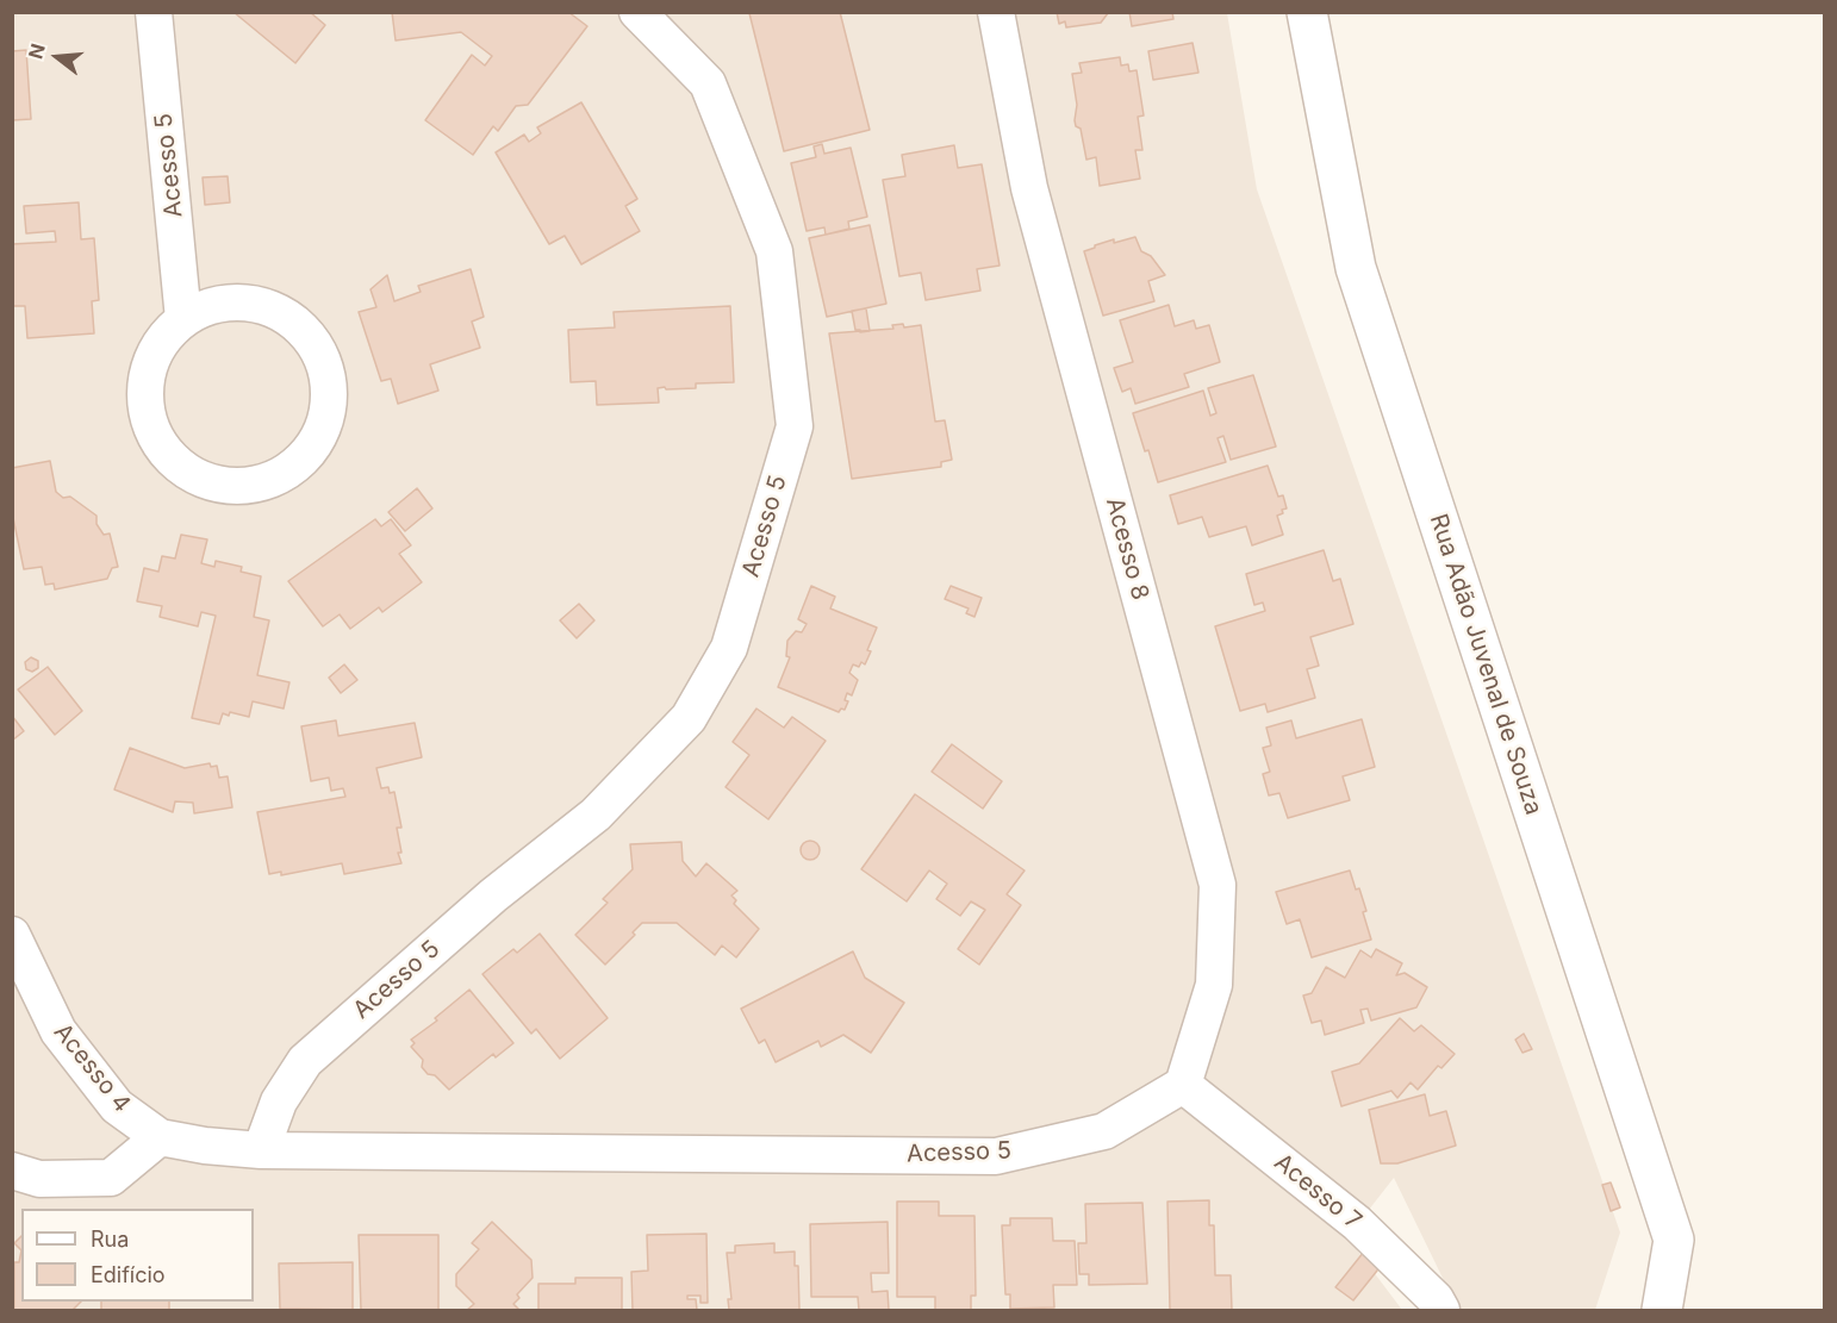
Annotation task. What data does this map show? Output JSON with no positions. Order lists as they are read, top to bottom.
{
  "streets": {
    "street": [
      "Acesso 5",
      "Acesso 8",
      "Rua Adão Juvenal de Souza",
      "Acesso 4",
      "Acesso 7"
    ]
  },
  "crossings": [
    ["Acesso 5", "Acesso 8"],
    ["Acesso 5", "Acesso 4"],
    ["Acesso 5", "Acesso 7"],
    ["Acesso 8", "Acesso 7"]
  ],
  "legend": ["Rua", "Edifício"],
  "north": "left"
}
